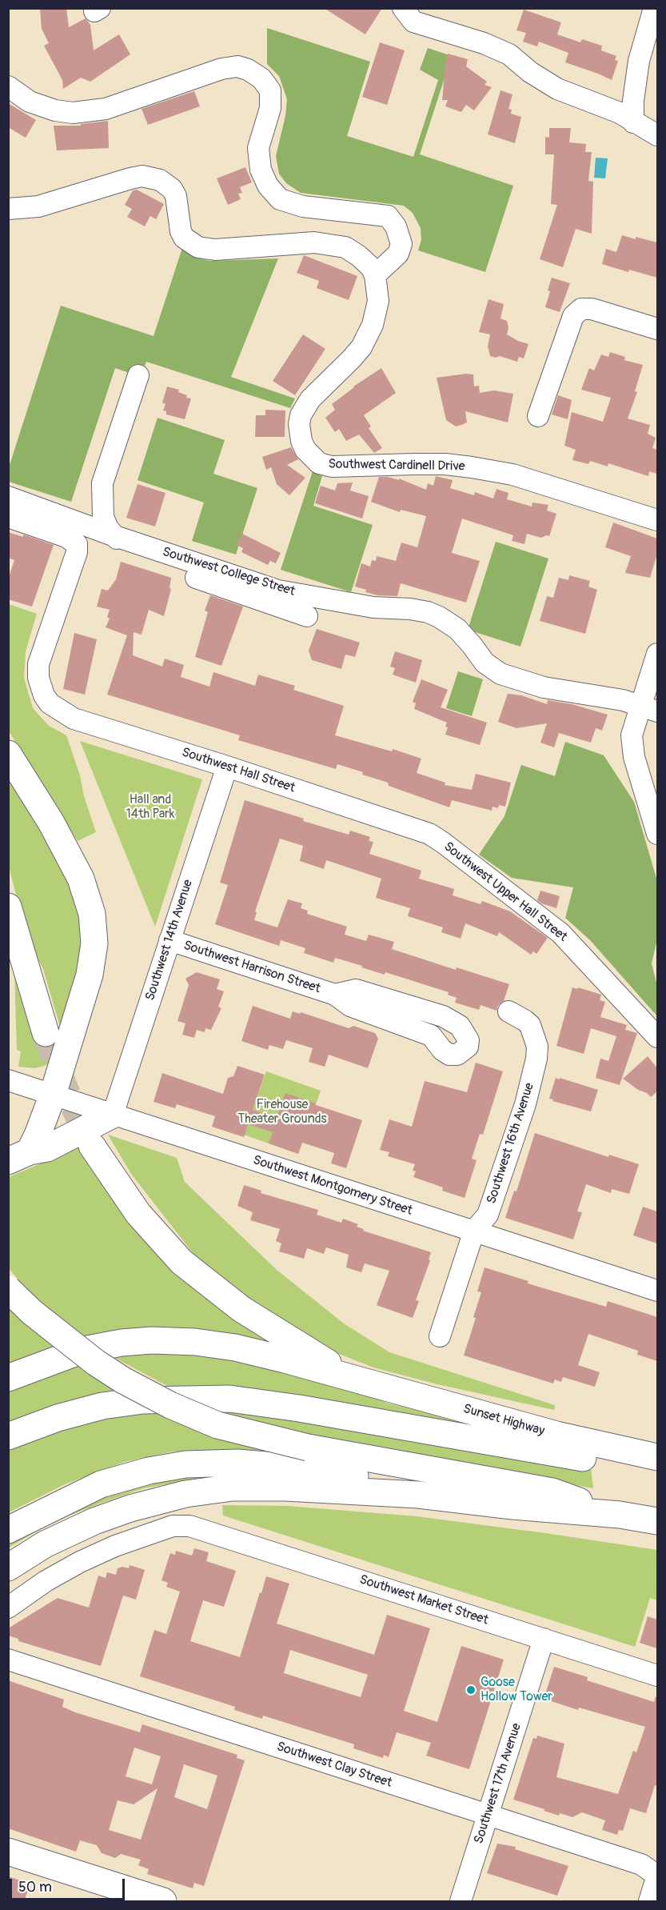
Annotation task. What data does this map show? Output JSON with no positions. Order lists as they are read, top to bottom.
{
  "streets": {
    "main road": ["Sunset Highway"],
    "street": [
      "Southwest Cardinell Drive",
      "Southwest College Street",
      "Southwest Hall Street",
      "Southwest Upper Hall Street",
      "Southwest 14th Avenue",
      "Southwest Harrison Street",
      "Southwest 16th Avenue",
      "Southwest Montgomery Street",
      "Southwest Market Street",
      "Southwest Clay Street",
      "Southwest 17th Avenue"
    ]
  },
  "crossings": [
    ["Southwest Hall Street", "Southwest Upper Hall Street"],
    ["Southwest Hall Street", "Southwest 14th Avenue"],
    ["Southwest 14th Avenue", "Southwest Harrison Street"],
    ["Southwest 14th Avenue", "Southwest Montgomery Street"],
    ["Southwest 16th Avenue", "Southwest Montgomery Street"],
    ["Southwest Market Street", "Southwest 17th Avenue"],
    ["Southwest Clay Street", "Southwest 17th Avenue"]
  ],
  "parks": ["Hall and 14th Park", "Firehouse Theater Grounds"],
  "places": ["Goose Hollow Tower"],
  "scale_bar": "50 m"
}
